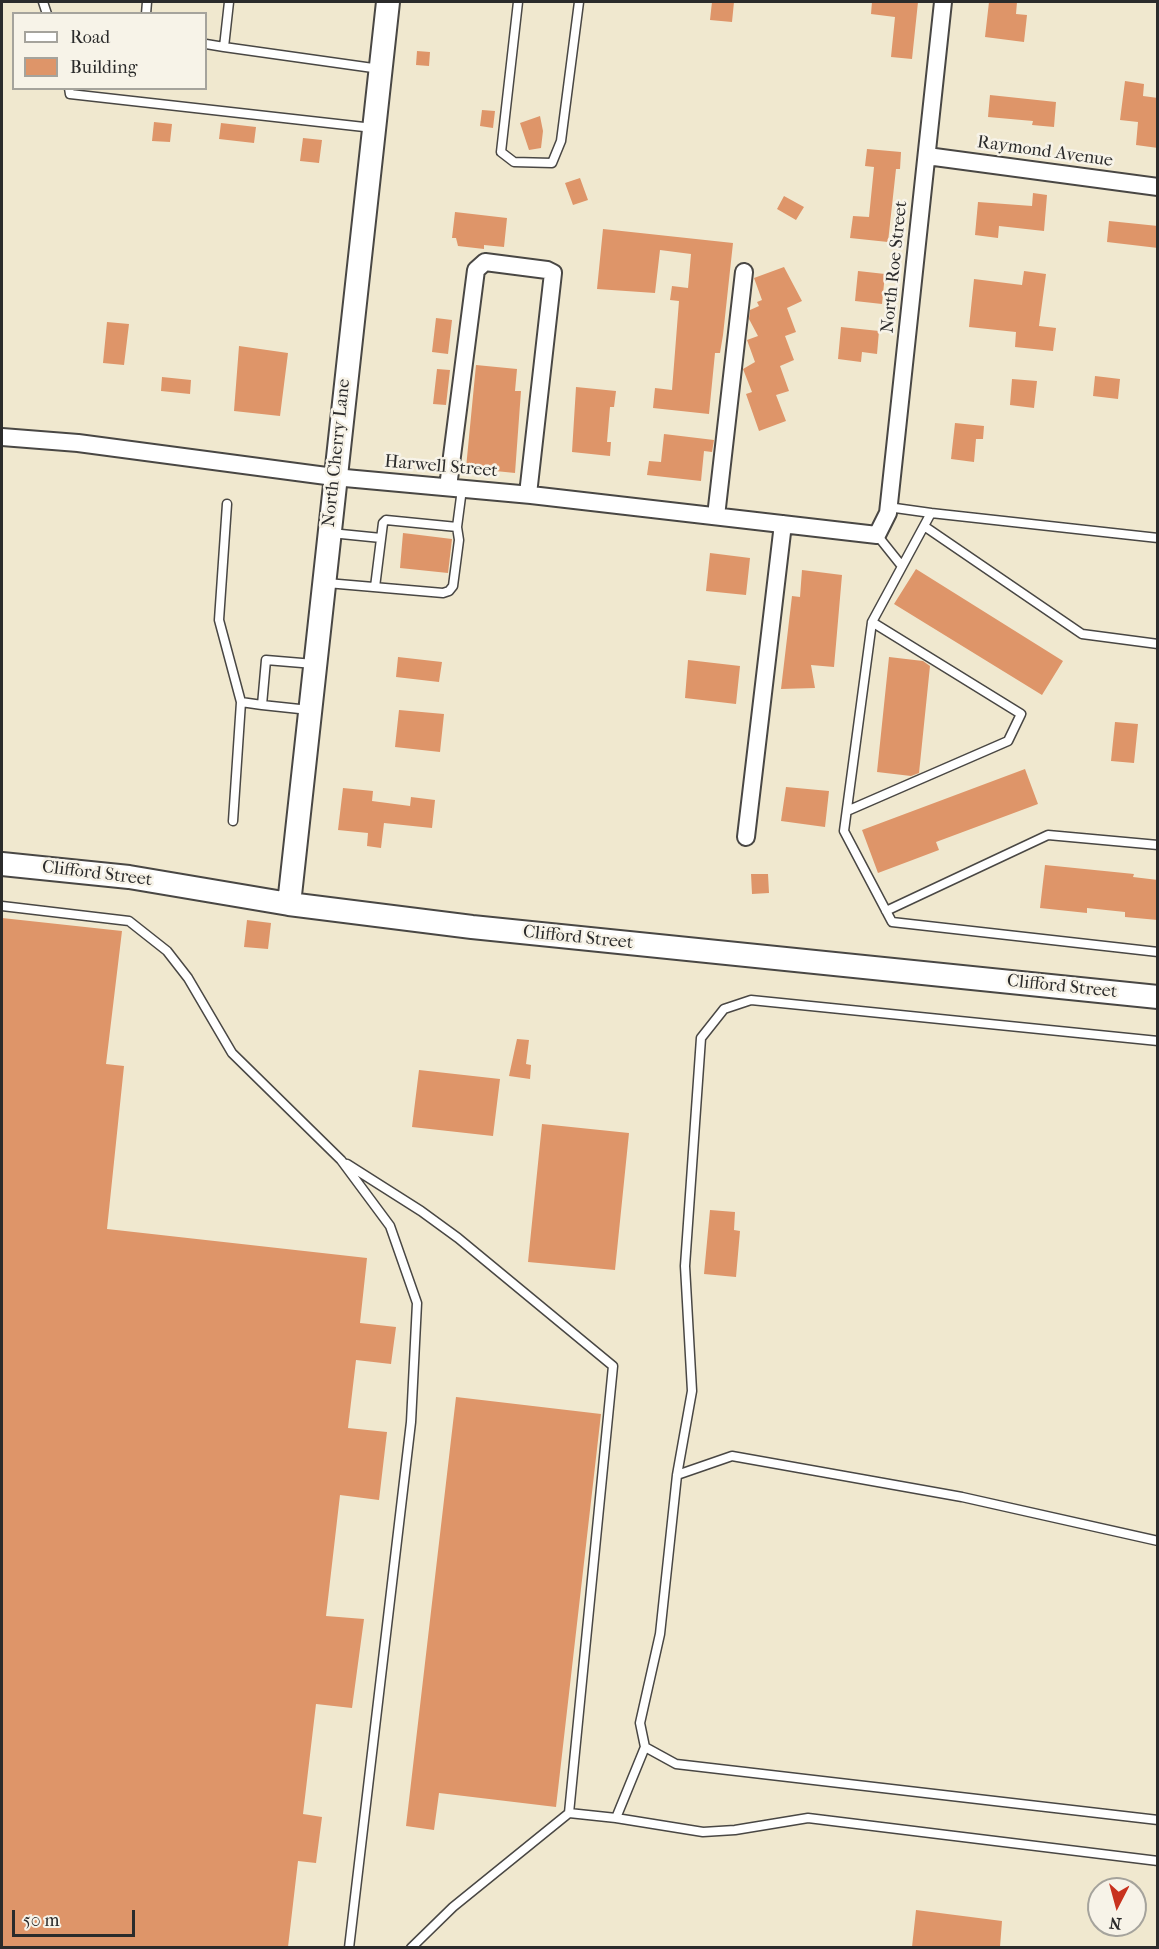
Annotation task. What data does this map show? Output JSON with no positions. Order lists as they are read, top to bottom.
{
  "streets": {
    "main road": ["North Cherry Lane", "Clifford Street"],
    "street": ["Raymond Avenue", "North Roe Street", "Harwell Street"]
  },
  "crossings": [
    ["Raymond Avenue", "North Roe Street"],
    ["North Roe Street", "Harwell Street"],
    ["North Cherry Lane", "Harwell Street"],
    ["North Cherry Lane", "Clifford Street"]
  ],
  "legend": ["Road", "Building"],
  "scale_bar": "50 m",
  "north": "bottom"
}
